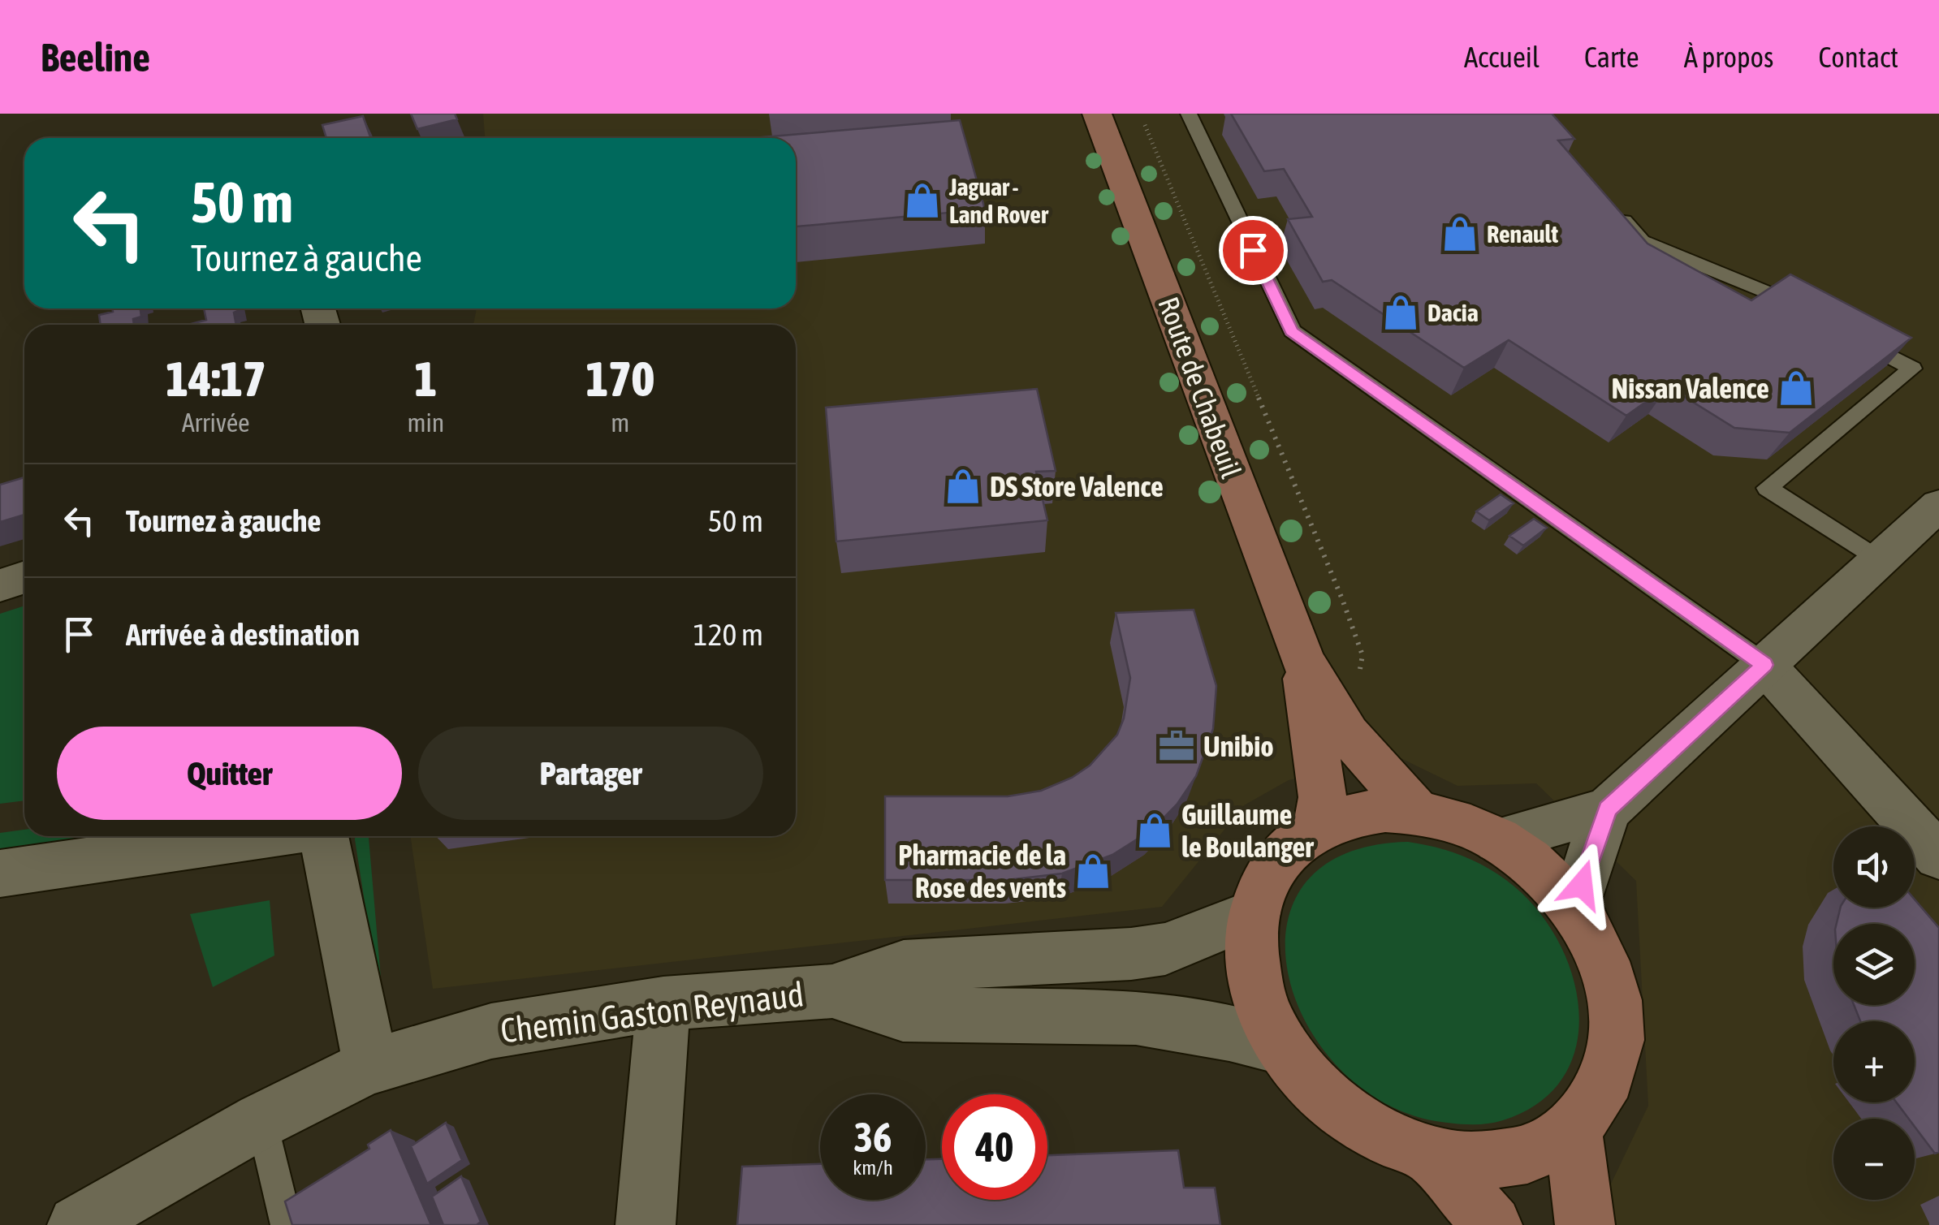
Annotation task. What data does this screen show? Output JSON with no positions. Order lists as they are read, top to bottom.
{
  "streets": {
    "main road": ["Route de Chabeuil"],
    "street": ["Chemin Gaston Reynaud"]
  },
  "places": {
    "shop": [
      "Jaguar - Land Rover",
      "Renault",
      "Dacia",
      "Nissan Valence",
      "DS Store Valence",
      "Guillaume le Boulanger",
      "Pharmacie de la Rose des vents"
    ],
    "office": ["Unibio"]
  },
  "page": {
    "header": "Beeline",
    "nav": [
      "Accueil",
      "Carte",
      "À propos",
      "Contact"
    ],
    "turn": ["50 m", "Tournez à gauche"],
    "eta": [
      "14:17",
      "Arrivée",
      "1",
      "min",
      "170",
      "m"
    ],
    "list": [
      {
        "name": "Tournez à gauche",
        "value": "50 m"
      },
      {
        "name": "Arrivée à destination",
        "value": "120 m"
      }
    ],
    "buttons": ["Quitter", "Partager"],
    "map_buttons": ["+", "−"],
    "speed": "36 km/h",
    "limit": "40"
  }
}
